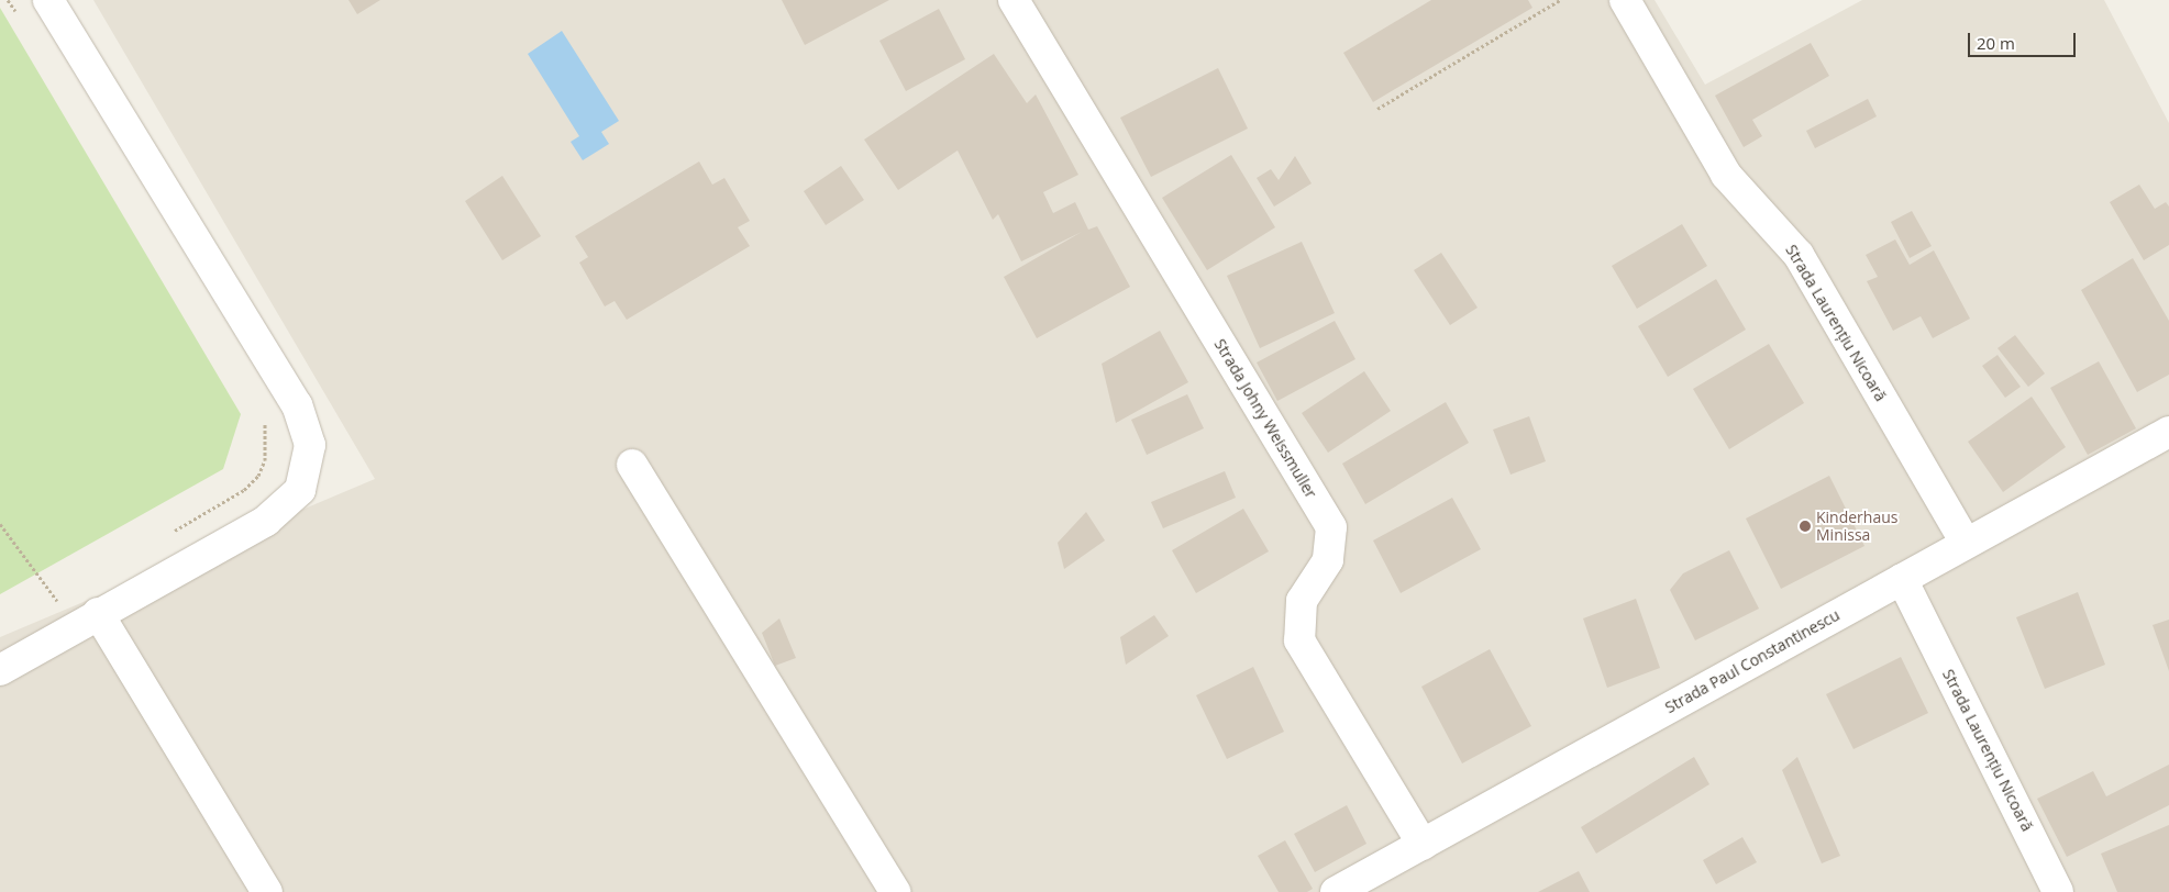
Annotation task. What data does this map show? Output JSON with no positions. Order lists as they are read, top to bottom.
{
  "streets": {
    "street": ["Strada Laurențiu Nicoară", "Strada Johny Weissmuller", "Strada Paul Constantinescu"]
  },
  "crossings": [
    ["Strada Laurențiu Nicoară", "Strada Paul Constantinescu"],
    ["Strada Johny Weissmuller", "Strada Paul Constantinescu"]
  ],
  "places": ["Kinderhaus Minissa"],
  "scale_bar": "20 m"
}
